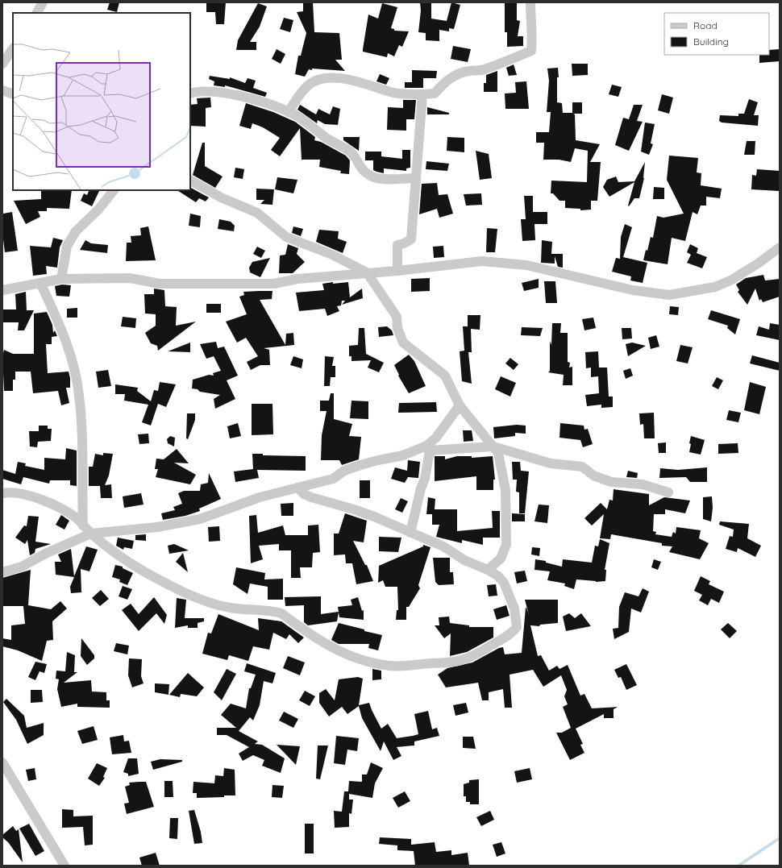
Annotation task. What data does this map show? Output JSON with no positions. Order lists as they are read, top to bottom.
{
  "legend": ["Road", "Building"]
}
